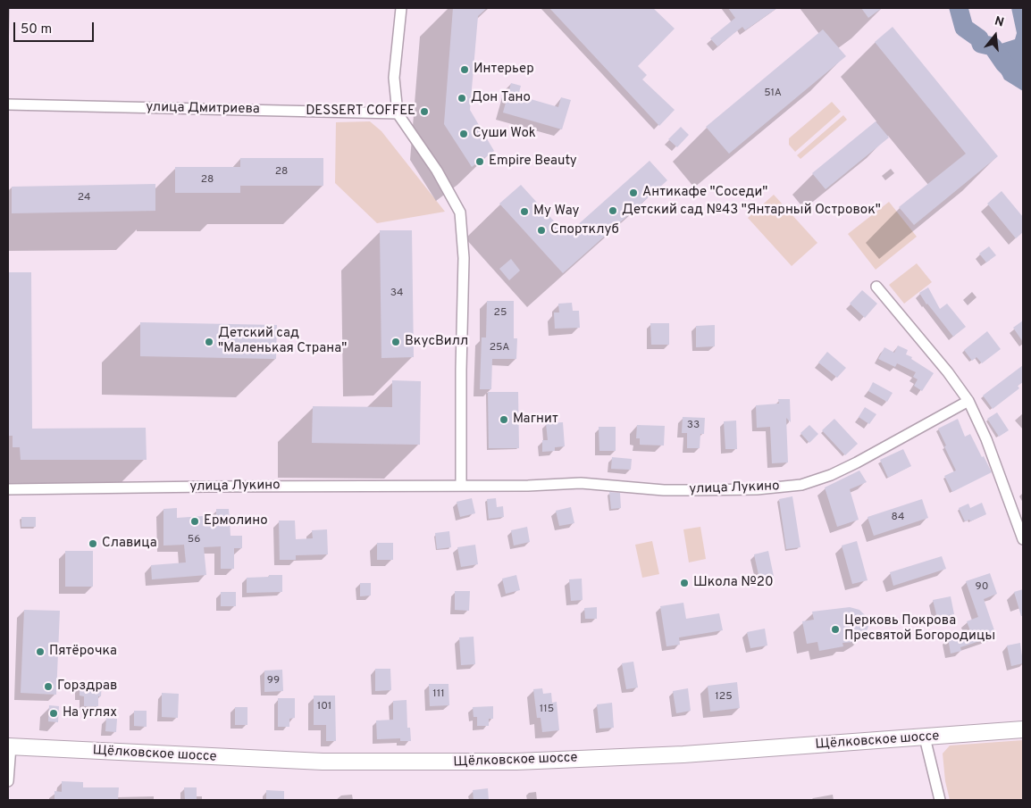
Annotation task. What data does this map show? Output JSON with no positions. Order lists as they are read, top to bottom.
{
  "streets": {
    "main road": ["Щёлковское шоссе"],
    "street": ["улица Дмитриева", "улица Лукино"]
  },
  "places": [
    "Интерьер",
    "Дон Тано",
    "DESSERT COFFEE",
    "Суши Wok",
    "Empire Beauty",
    "Антикафе \"Соседи\"",
    "Детский сад №43 \"Янтарный Островок\"",
    "My Way",
    "Спортклуб",
    "Детский сад \"Маленькая Страна\"",
    "ВкусВилл",
    "Магнит",
    "Ермолино",
    "Славица",
    "Школа №20",
    "Церковь Покрова Пресвятой Богородицы",
    "Пятёрочка",
    "Горздрав",
    "На углях"
  ],
  "house_numbers": [
    "51А",
    "28",
    "28",
    "24",
    "34",
    "25",
    "25А",
    "33",
    "84",
    "56",
    "90",
    "99",
    "111",
    "125",
    "101",
    "115"
  ],
  "scale_bar": "50 m",
  "north": "top"
}
